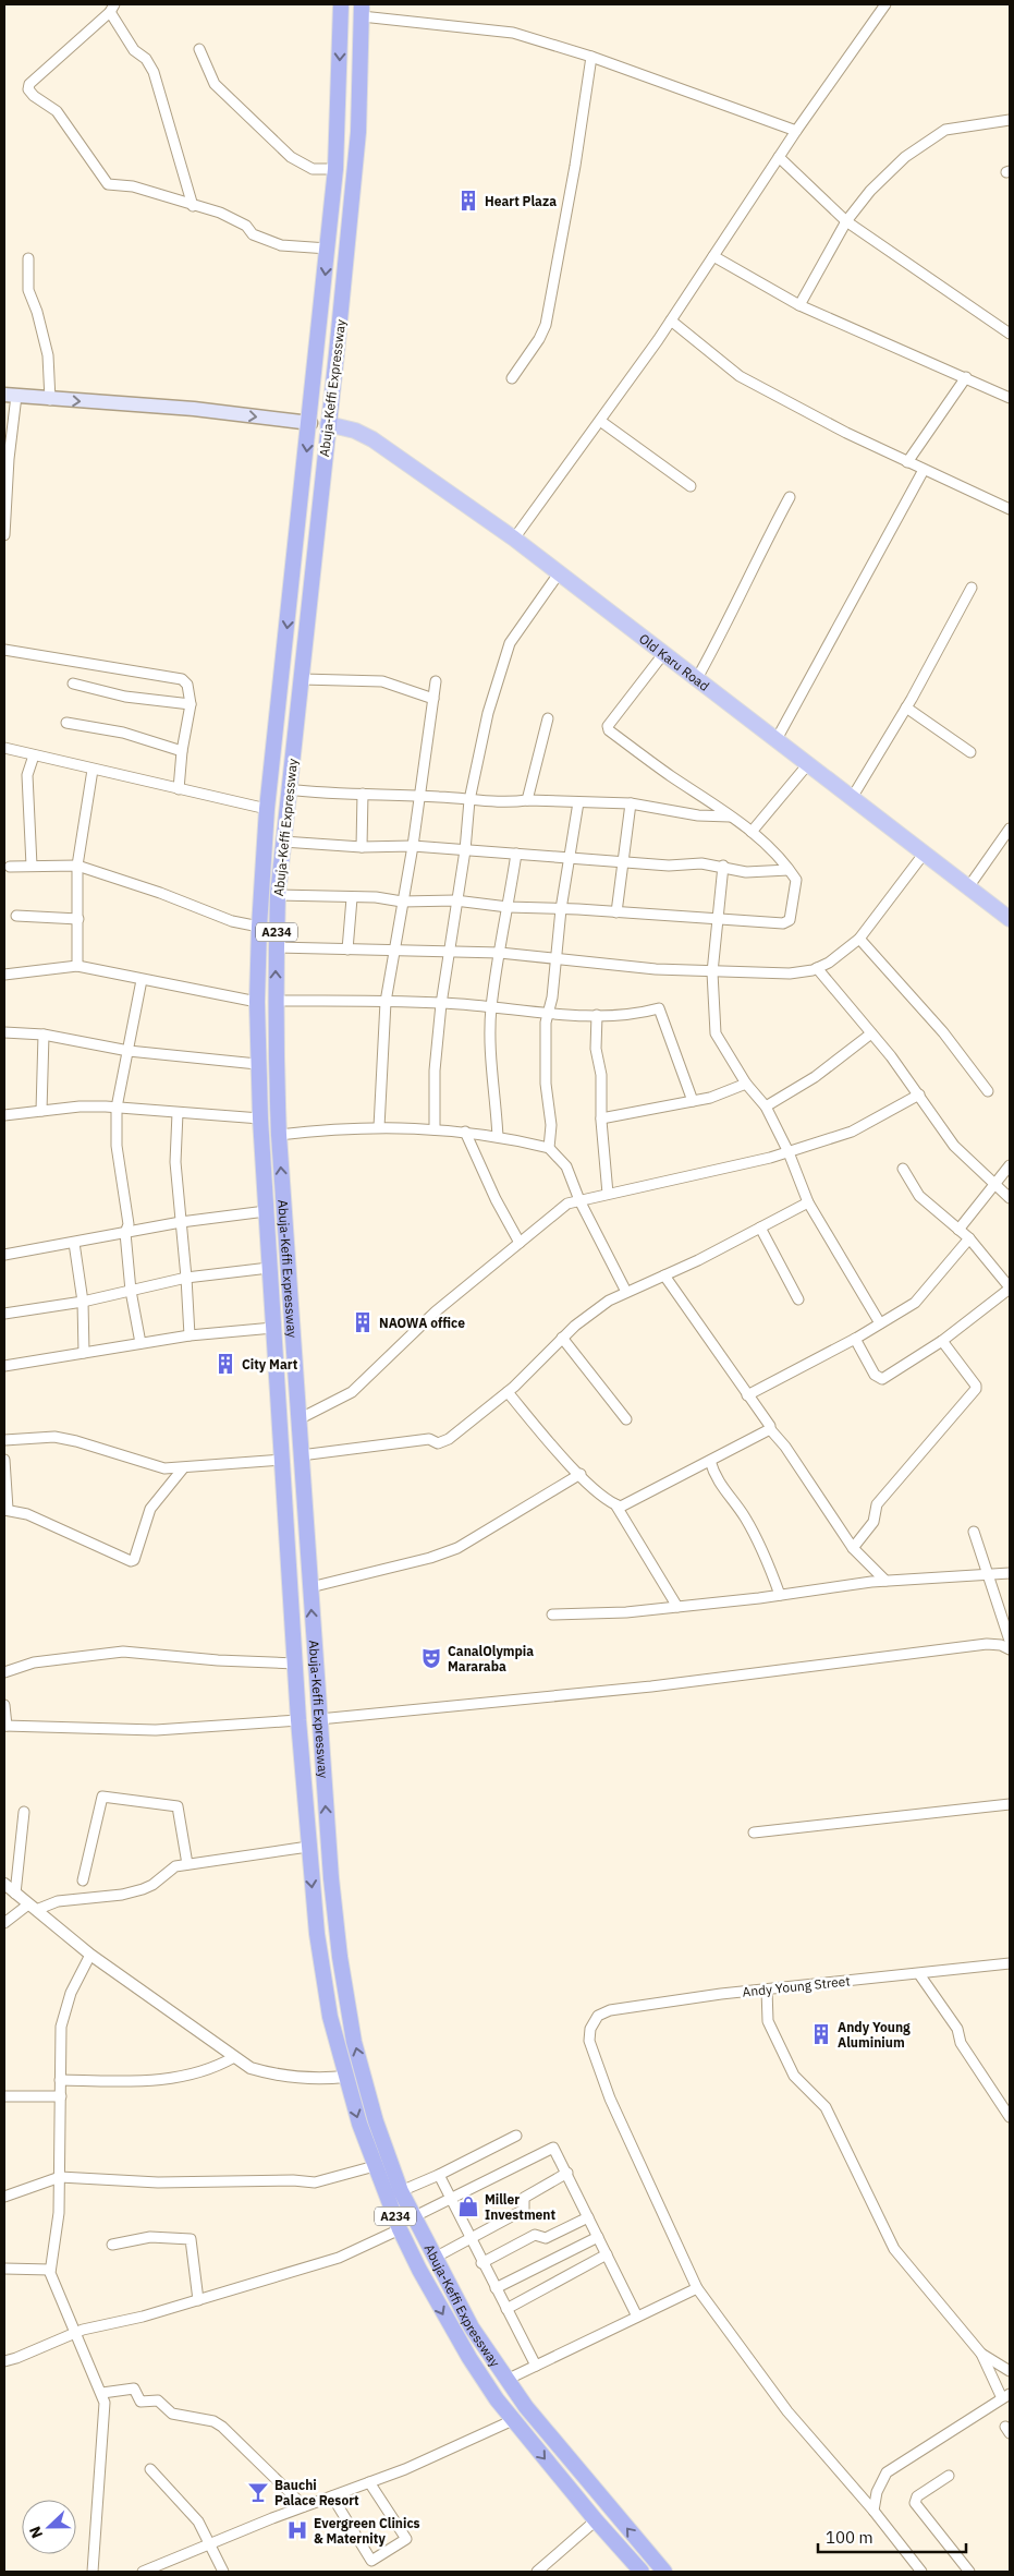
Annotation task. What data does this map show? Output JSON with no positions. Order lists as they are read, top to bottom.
{
  "streets": {
    "highway": ["Abuja-Keffi Expressway", "A234"],
    "main road": ["Old Karu Road"],
    "street": ["Andy Young Street"]
  },
  "crossings": [
    ["Abuja-Keffi Expressway", "Old Karu Road"]
  ],
  "places": {
    "building": [
      "Heart Plaza",
      "NAOWA office",
      "City Mart",
      "Andy Young Aluminium"
    ],
    "theatre": ["CanalOlympia Mararaba"],
    "shop": ["Miller Investment"],
    "bar": ["Bauchi Palace Resort"],
    "hospital": ["Evergreen Clinics & Maternity"]
  },
  "scale_bar": "100 m",
  "north": "left"
}
